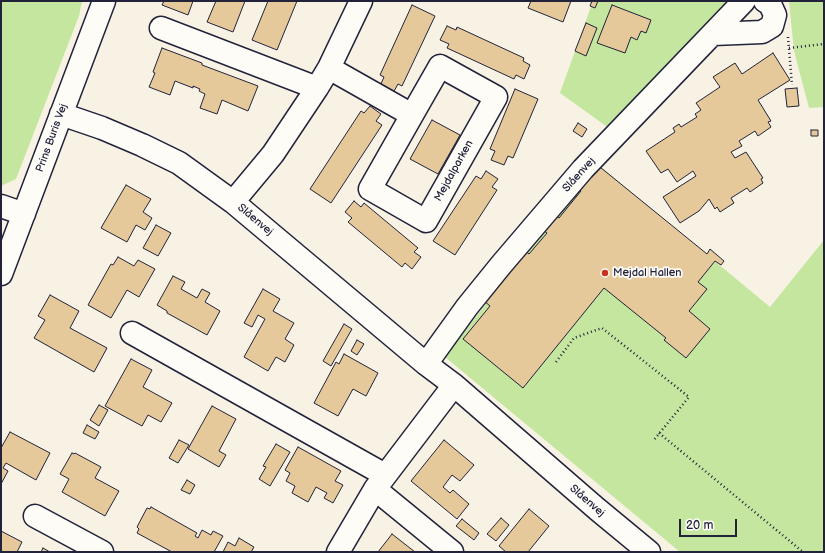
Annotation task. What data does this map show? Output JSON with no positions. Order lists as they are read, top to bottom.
{
  "streets": {
    "street": ["Prins Buris Vej", "Mejdalparken", "Slåenvej"]
  },
  "crossings": [
    ["Prins Buris Vej", "Slåenvej"]
  ],
  "places": ["Mejdal Hallen"],
  "scale_bar": "20 m"
}
